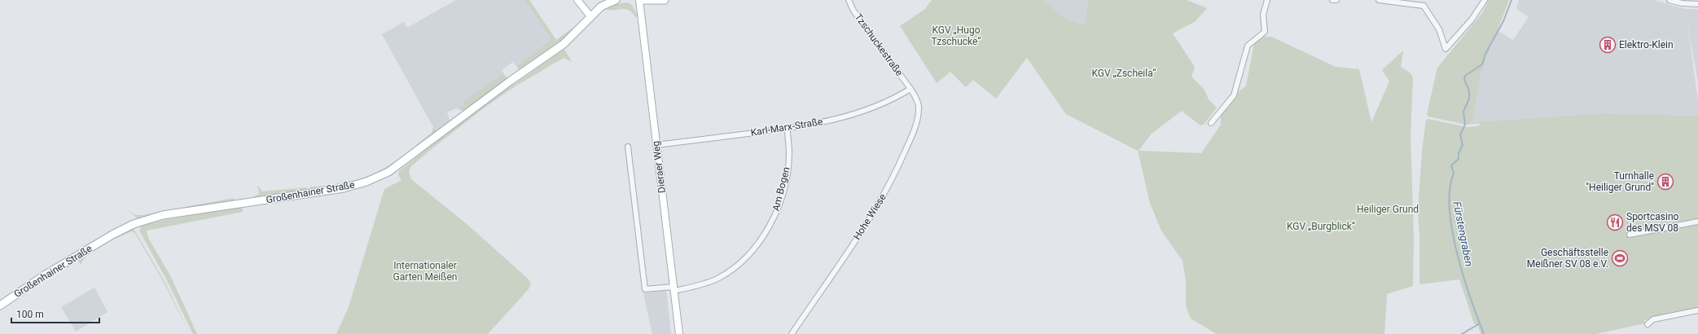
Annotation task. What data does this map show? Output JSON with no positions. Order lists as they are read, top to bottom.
{
  "streets": {
    "main road": ["Dieraer Weg", "Großenhainer Straße"],
    "street": [
      "Tzschuckestraße",
      "Karl-Marx-Straße",
      "Am Bogen",
      "Hohe Wiese"
    ]
  },
  "crossings": [
    ["Tzschuckestraße", "Karl-Marx-Straße"],
    ["Tzschuckestraße", "Hohe Wiese"],
    ["Karl-Marx-Straße", "Dieraer Weg"],
    ["Karl-Marx-Straße", "Am Bogen"],
    ["Karl-Marx-Straße", "Hohe Wiese"],
    ["Dieraer Weg", "Am Bogen"]
  ],
  "water": ["Fürstengraben"],
  "parks": [
    "KGV „Hugo Tzschucke“",
    "KGV „Zscheila“",
    "Heiliger Grund",
    "KGV „Burgblick“",
    "Internationaler Garten Meißen"
  ],
  "places": {
    "building": ["Elektro-Klein", "Turnhalle \"Heiliger Grund\""],
    "restaurant": ["Sportcasino des MSV 08"],
    "sports": ["Geschäftsstelle Meißner SV 08 e.V."]
  },
  "scale_bar": "100 m"
}
